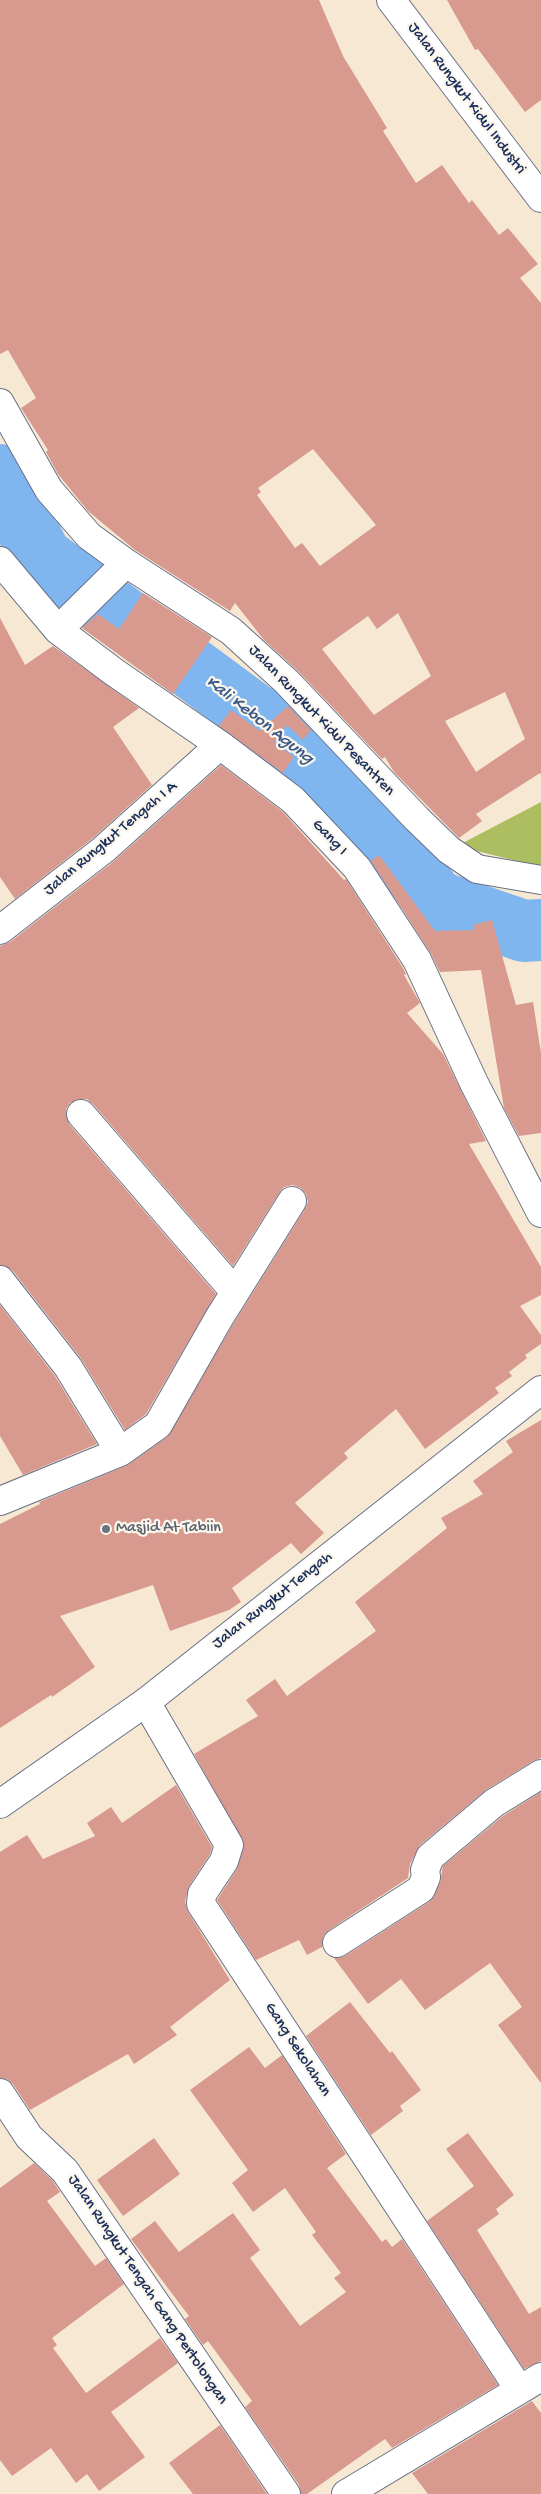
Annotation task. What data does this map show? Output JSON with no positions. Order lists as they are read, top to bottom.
{
  "streets": {
    "street": [
      "Jalan Rungkut Kidul Industri",
      "Jalan Rungkut Kidul Pesantren",
      "Gang I",
      "Jalan Rungkut Tengah I A",
      "Jalan Rungkut Tengah",
      "Gang Sekolahan",
      "Jalan Rungkut Tengah Gang Pertolongan"
    ]
  },
  "crossings": [
    ["Gang I", "Jalan Rungkut Tengah I A"],
    ["Jalan Rungkut Tengah", "Gang Sekolahan"]
  ],
  "water": ["Kali Kebon Agung"],
  "places": ["Masjid At Tabiin"]
}
